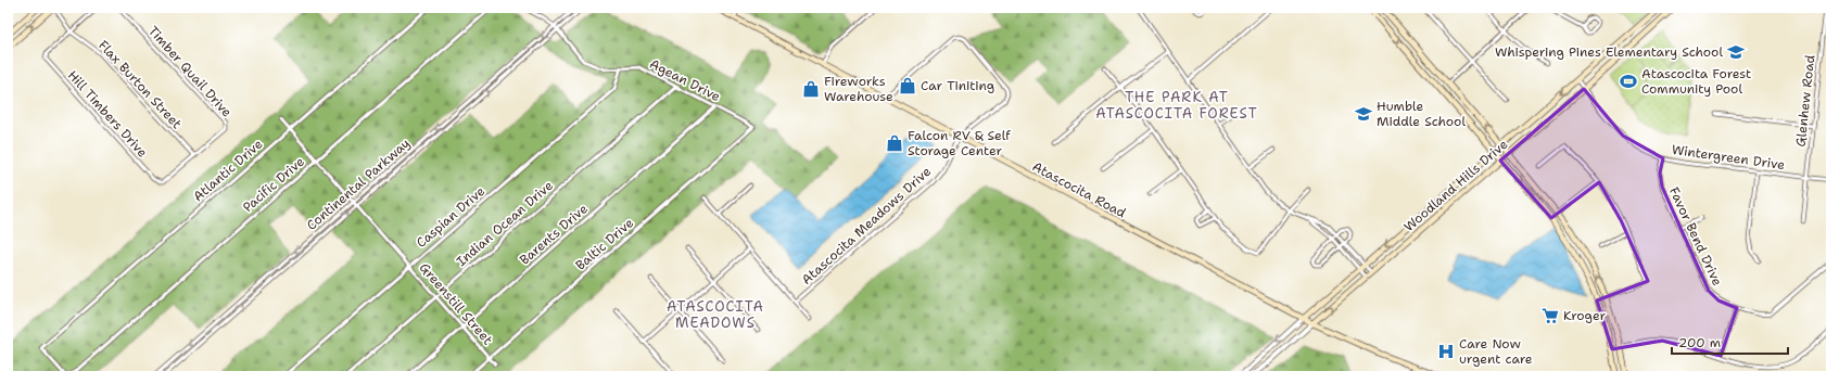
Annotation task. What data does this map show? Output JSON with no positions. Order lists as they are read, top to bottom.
{
  "streets": {
    "main road": ["Woodland Hills Drive", "Atascocita Road"],
    "street": [
      "Timber Quail Drive",
      "Agean Drive",
      "Flax Burton Street",
      "Glenhew Road",
      "Hill Timbers Drive",
      "Wintergreen Drive",
      "Atlantic Drive",
      "Pacific Drive",
      "Continental Parkway",
      "Caspian Drive",
      "Indian Ocean Drive",
      "Atascocita Meadows Drive",
      "Barents Drive",
      "Favor Bend Drive",
      "Baltic Drive",
      "Greenstill Street"
    ]
  },
  "crossings": [
    ["Timber Quail Drive", "Flax Burton Street"],
    ["Timber Quail Drive", "Hill Timbers Drive"],
    ["Agean Drive", "Continental Parkway"],
    ["Agean Drive", "Caspian Drive"],
    ["Agean Drive", "Indian Ocean Drive"],
    ["Agean Drive", "Barents Drive"],
    ["Agean Drive", "Baltic Drive"],
    ["Flax Burton Street", "Hill Timbers Drive"],
    ["Glenhew Road", "Wintergreen Drive"],
    ["Wintergreen Drive", "Woodland Hills Drive"],
    ["Wintergreen Drive", "Favor Bend Drive"],
    ["Atlantic Drive", "Greenstill Street"],
    ["Pacific Drive", "Greenstill Street"],
    ["Continental Parkway", "Greenstill Street"],
    ["Woodland Hills Drive", "Atascocita Road"],
    ["Atascocita Road", "Atascocita Meadows Drive"],
    ["Caspian Drive", "Greenstill Street"],
    ["Indian Ocean Drive", "Greenstill Street"],
    ["Barents Drive", "Greenstill Street"],
    ["Baltic Drive", "Greenstill Street"]
  ],
  "districts": ["THE PARK AT ATASCOCITA FOREST", "ATASCOCITA MEADOWS"],
  "places": {
    "school or university": ["Whispering Pines Elementary School", "Humble Middle School"],
    "sports": ["Atascocita Forest Community Pool"],
    "shop": ["Car Tiniting", "Fireworks Warehouse", "Falcon RV & Self Storage Center"],
    "supermarket": ["Kroger"],
    "hospital": ["Care Now urgent care"]
  },
  "scale_bar": "200 m"
}
